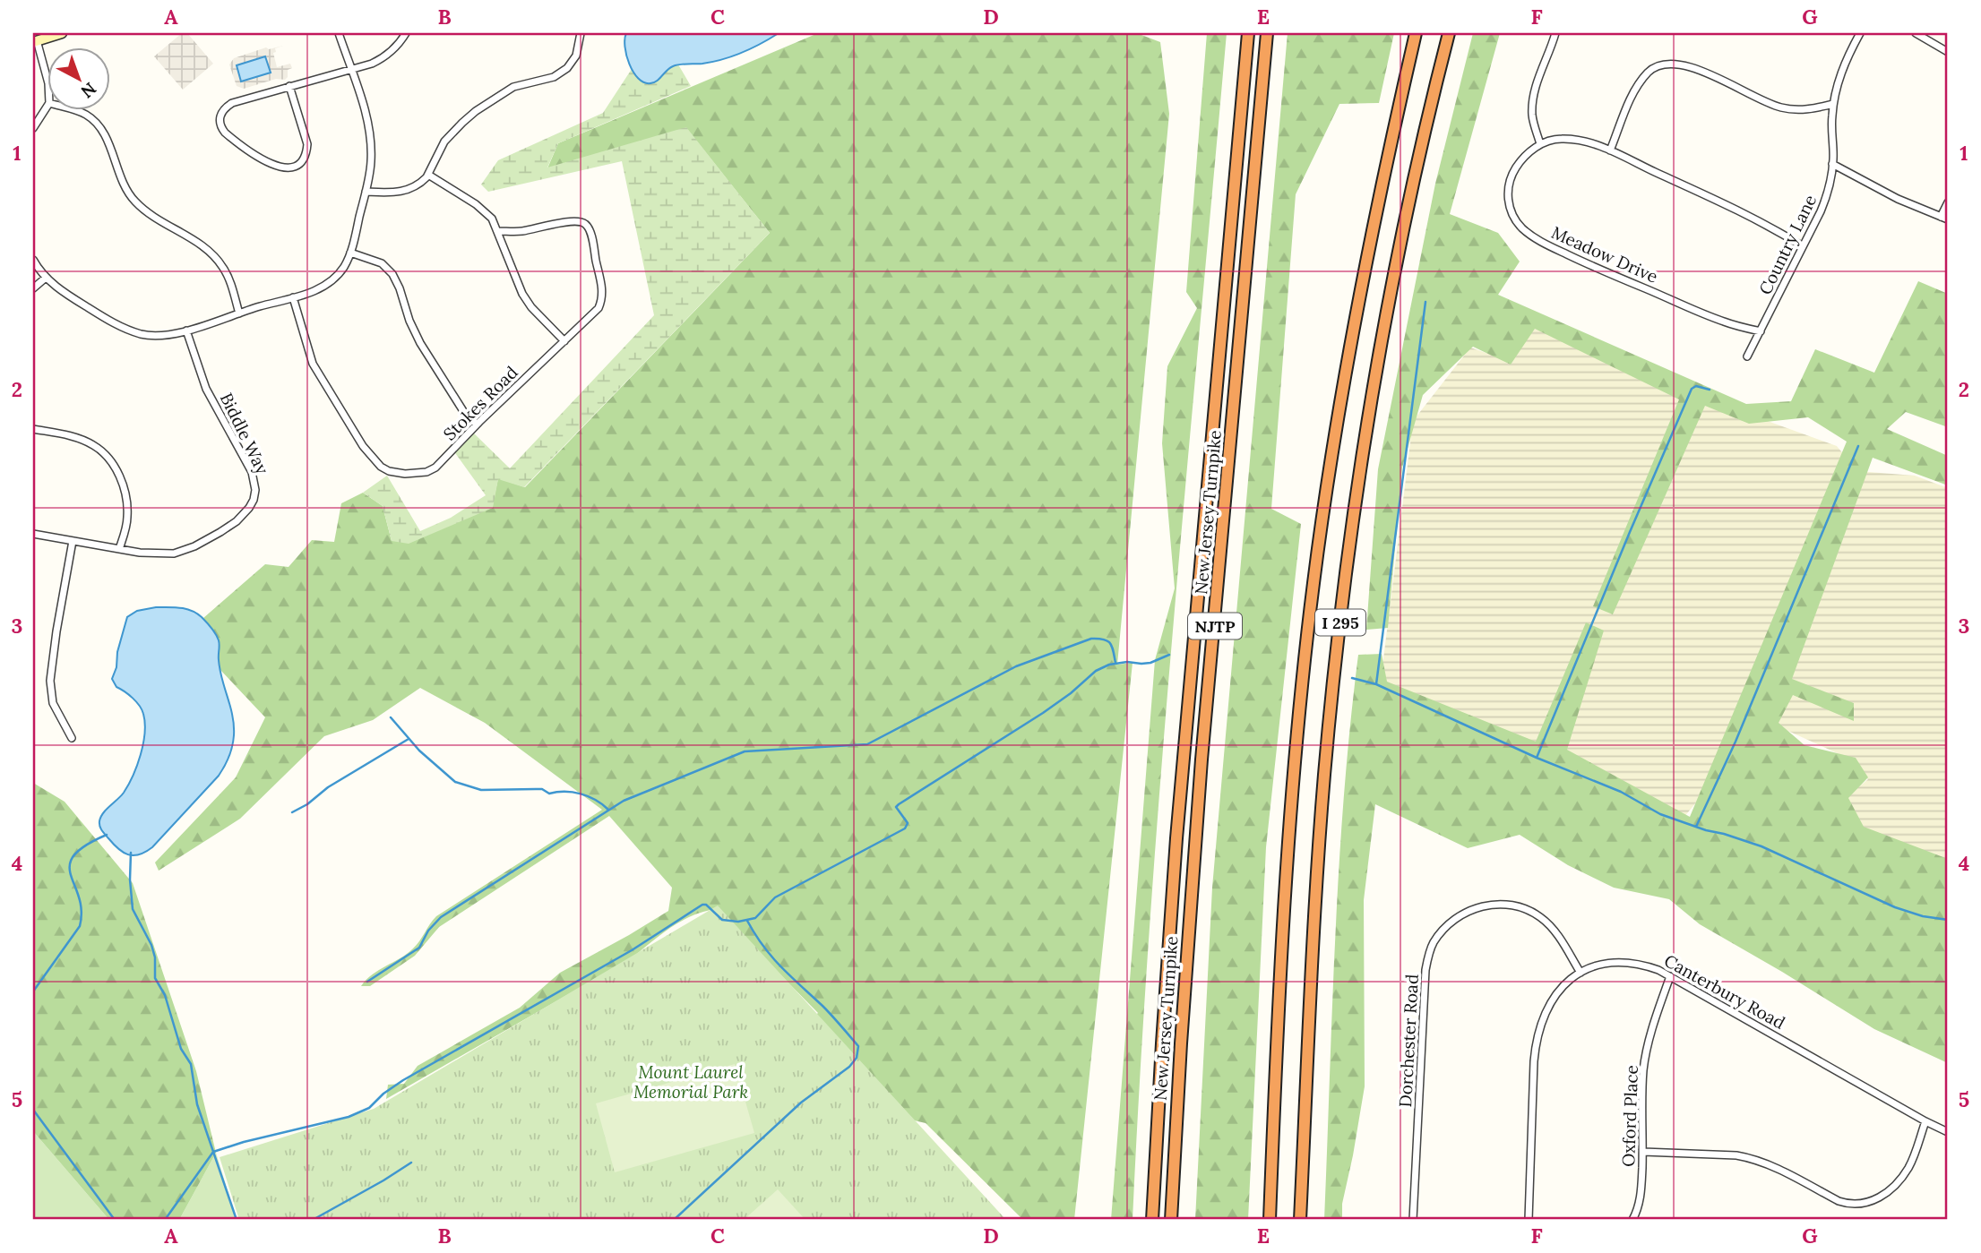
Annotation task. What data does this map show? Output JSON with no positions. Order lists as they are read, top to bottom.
{
  "streets": {
    "highway": ["New Jersey Turnpike", "I 295", "NJTP"],
    "street": [
      "Country Lane",
      "Meadow Drive",
      "Stokes Road",
      "Biddle Way",
      "Canterbury Road",
      "Dorchester Road",
      "Oxford Place"
    ]
  },
  "crossings": [
    ["Country Lane", "Meadow Drive"],
    ["Canterbury Road", "Dorchester Road"],
    ["Canterbury Road", "Oxford Place"]
  ],
  "parks": ["Mount Laurel Memorial Park"],
  "north": "bottom right",
  "grid": {
    "columns": [
      "A",
      "B",
      "C",
      "D",
      "E",
      "F",
      "G"
    ],
    "rows": [
      "1",
      "2",
      "3",
      "4",
      "5"
    ]
  }
}
